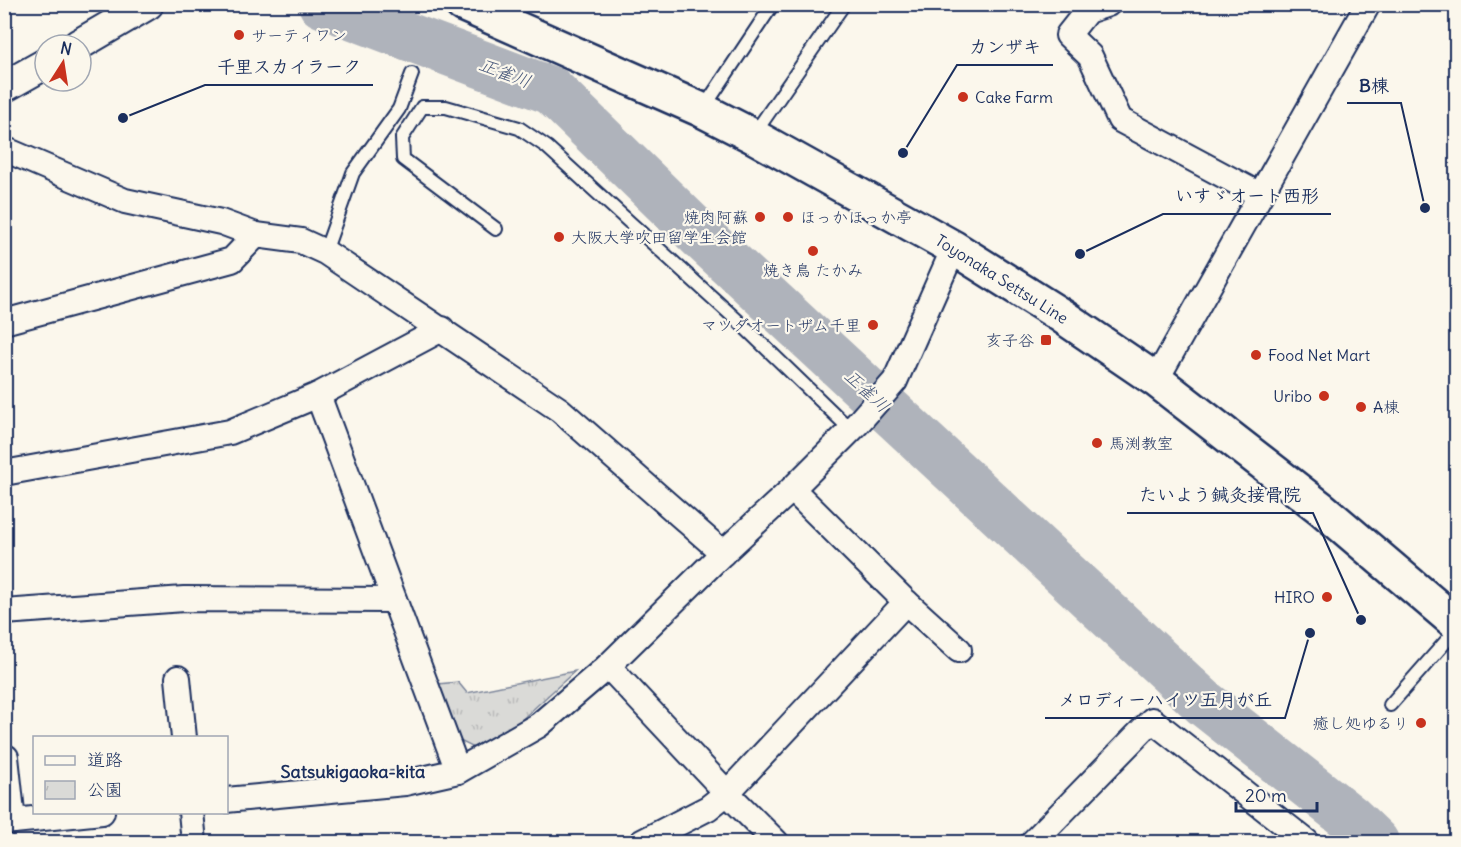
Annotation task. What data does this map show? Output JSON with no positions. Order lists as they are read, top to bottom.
{
  "streets": {
    "main road": ["Toyonaka Settsu Line"]
  },
  "districts": ["Satsukigaoka-kita"],
  "water": ["正雀川"],
  "places": {
    "other": [
      "サーティワン",
      "Cake Farm",
      "千里スカイラーク",
      "カンザキ",
      "B棟",
      "焼肉阿蘇",
      "ほっかほっか亭",
      "大阪大学吹田留学生会館",
      "焼き鳥 たかみ",
      "いすゞオート西形",
      "マツダオートザム千里",
      "Food Net Mart",
      "Uribo",
      "A棟",
      "馬渕教室",
      "HIRO",
      "たいよう鍼灸接骨院",
      "メロディーハイツ五月が丘",
      "癒し処ゆるり"
    ],
    "transit": ["亥子谷"]
  },
  "legend": ["道路", "公園"],
  "scale_bar": "20 m",
  "north": "top"
}
